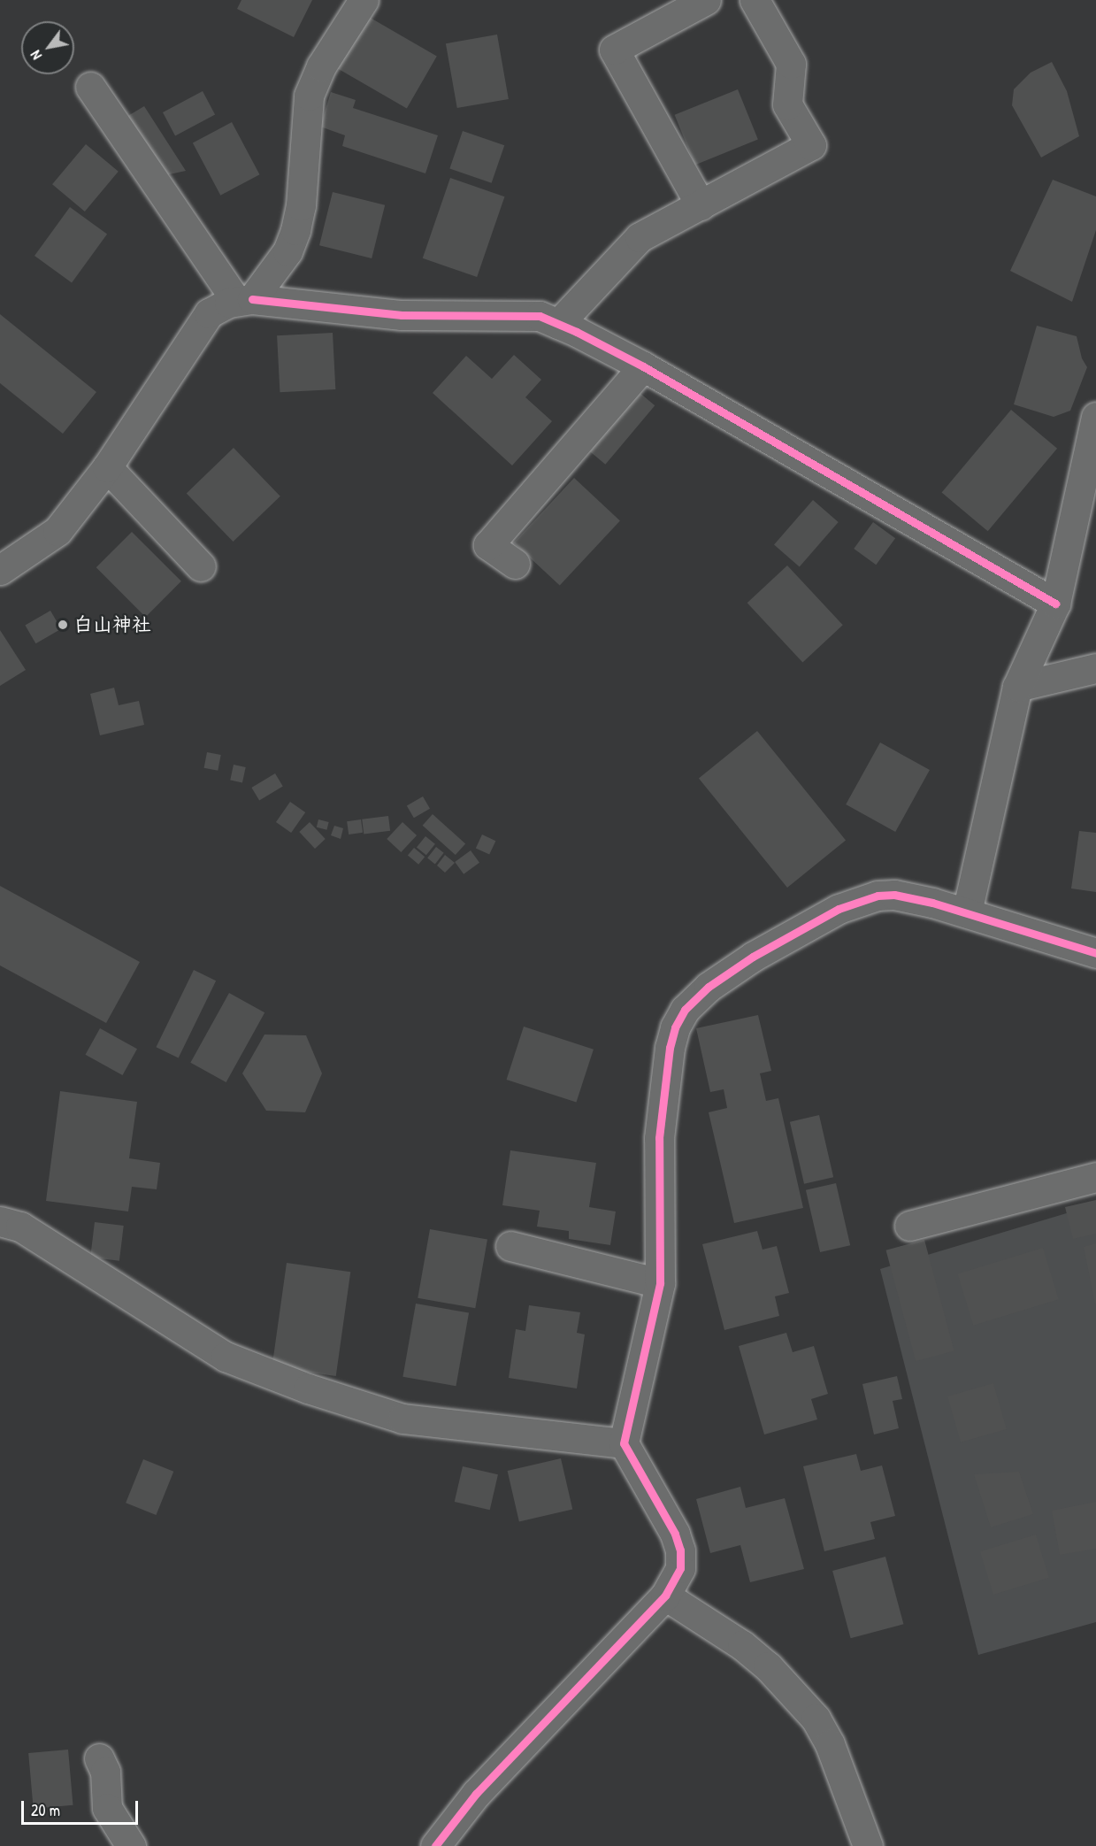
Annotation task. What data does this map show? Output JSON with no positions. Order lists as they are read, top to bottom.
{
  "places": ["白山神社"],
  "scale_bar": "20 m",
  "north": "bottom left"
}
